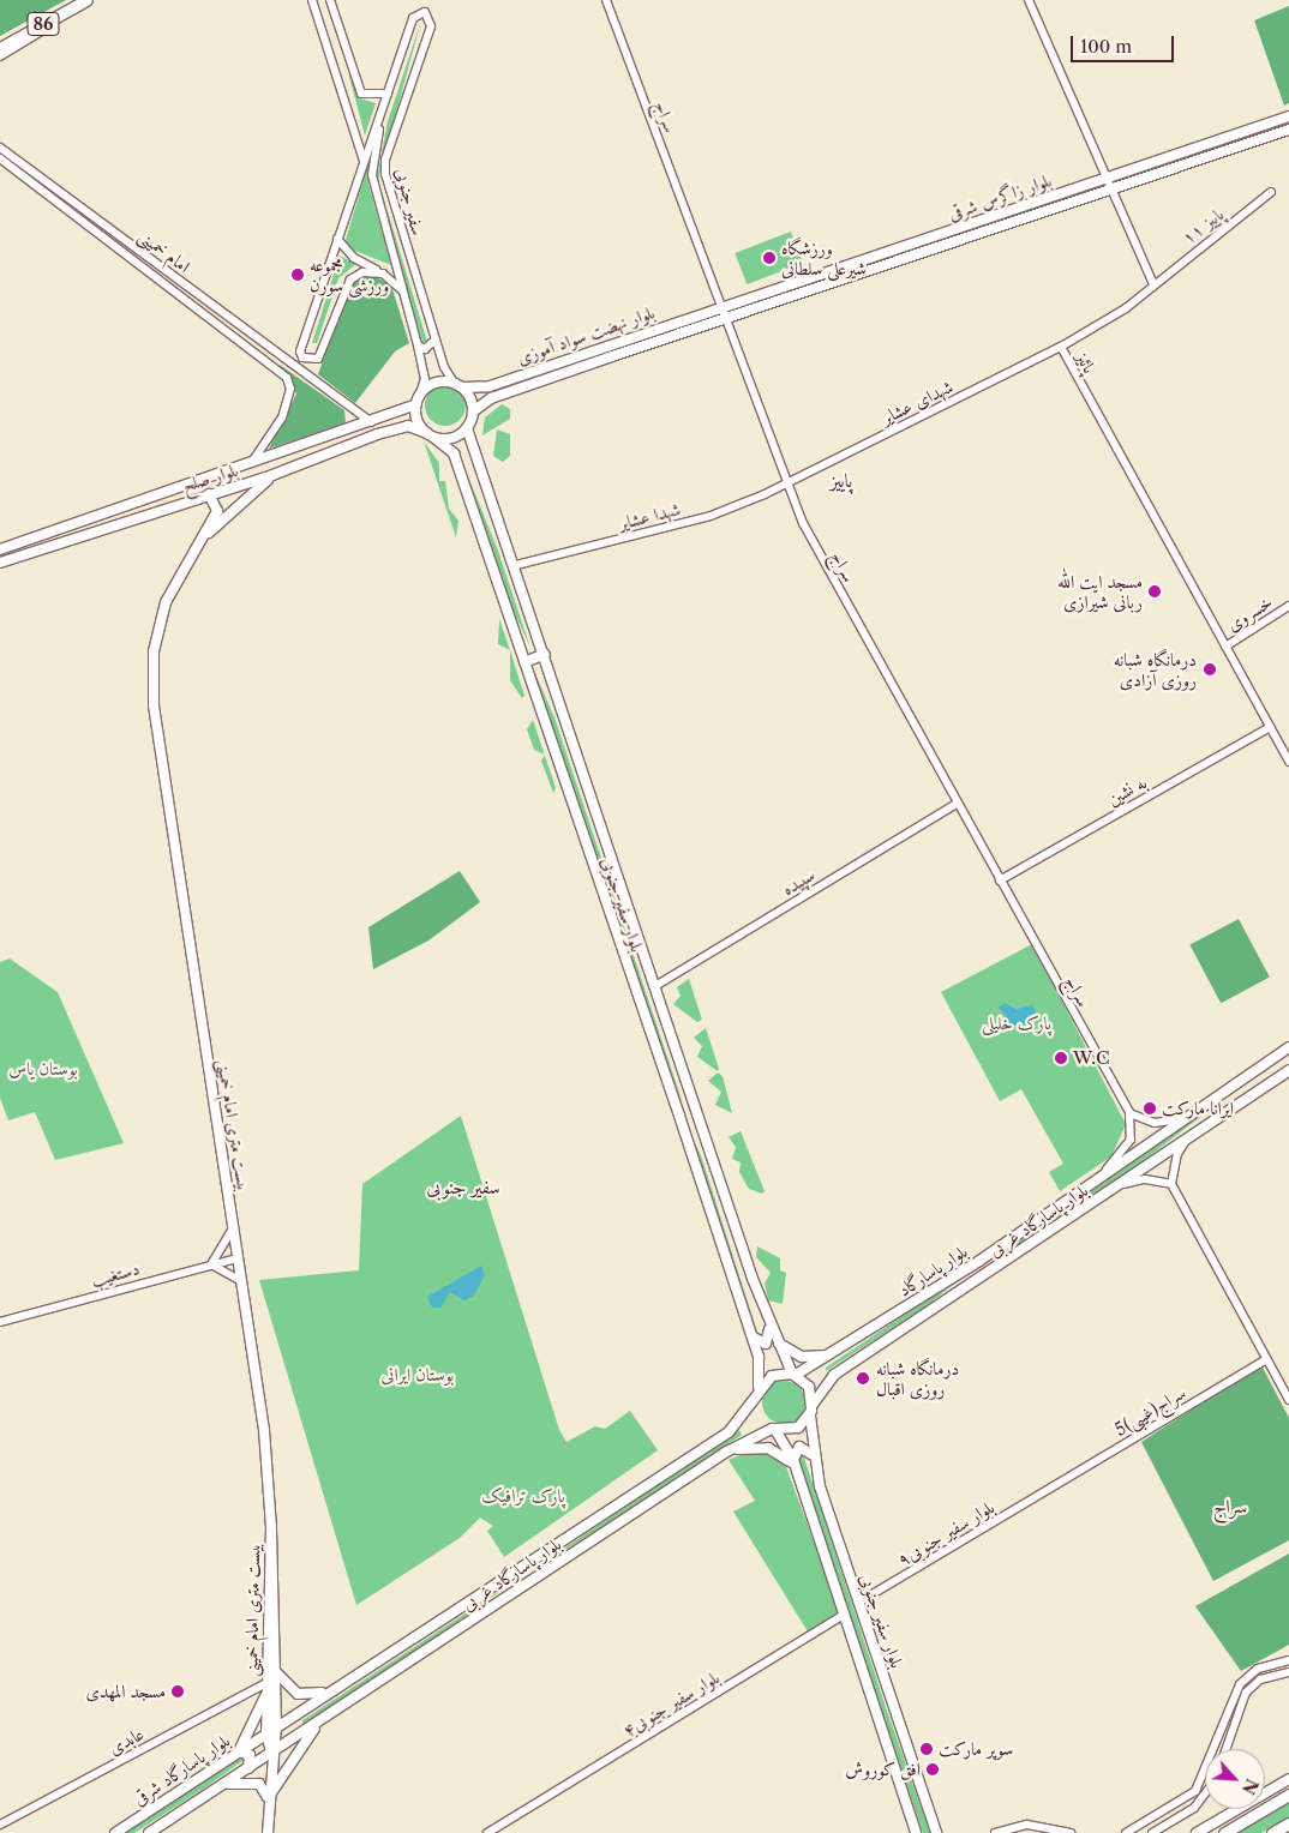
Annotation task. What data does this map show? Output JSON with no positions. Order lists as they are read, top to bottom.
{
  "streets": {
    "highway": ["86"],
    "main road": [
      "بلوار زاگرس شرقی",
      "بلوار نهضت سواد آموزی",
      "بلوار صلح",
      "بلوار سفیر جنوبی",
      "بیست متری امام خمینی",
      "بلوار پاسارگاد غربی",
      "بلوار پاسارگاد",
      "بلوار پاسارگاد شرقی"
    ],
    "street": [
      "سراج",
      "سفیر جنوبی",
      "پاییز ۱۱",
      "امام خمینی",
      "پائیز",
      "شهدای عشایر",
      "شهدا عشایر",
      "خسروى",
      "به نشین",
      "سپیده",
      "دستغیب",
      "5سراج(غیبی)",
      "بلوار سفیر جنوبی۹",
      "بلوار سفیر جنوبی۴",
      "عابدی"
    ]
  },
  "crossings": [
    ["سراج", "بلوار زاگرس شرقی"],
    ["سراج", "بلوار نهضت سواد آموزی"],
    ["سراج", "شهدای عشایر"],
    ["سراج", "شهدا عشایر"],
    ["سراج", "به نشین"],
    ["سراج", "سپیده"],
    ["بلوار زاگرس شرقی", "بلوار نهضت سواد آموزی"],
    ["سفیر جنوبی", "بلوار نهضت سواد آموزی"],
    ["سفیر جنوبی", "بلوار صلح"],
    ["سفیر جنوبی", "بلوار سفیر جنوبی"],
    ["پاییز ۱۱", "پائیز"],
    ["امام خمینی", "بلوار صلح"],
    ["بلوار نهضت سواد آموزی", "بلوار صلح"],
    ["بلوار نهضت سواد آموزی", "بلوار سفیر جنوبی"],
    ["پائیز", "شهدای عشایر"],
    ["پائیز", "خسروى"],
    ["پائیز", "به نشین"],
    ["شهدای عشایر", "شهدا عشایر"],
    ["بلوار صلح", "بلوار سفیر جنوبی"],
    ["شهدا عشایر", "بلوار سفیر جنوبی"],
    ["سپیده", "بلوار سفیر جنوبی"],
    ["بلوار سفیر جنوبی", "بلوار پاسارگاد غربی"],
    ["بلوار سفیر جنوبی", "بلوار پاسارگاد"],
    ["بلوار سفیر جنوبی", "بلوار سفیر جنوبی۹"],
    ["بلوار سفیر جنوبی", "بلوار سفیر جنوبی۴"],
    ["بیست متری امام خمینی", "بلوار پاسارگاد غربی"],
    ["بیست متری امام خمینی", "دستغیب"],
    ["بیست متری امام خمینی", "عابدی"],
    ["بیست متری امام خمینی", "بلوار پاسارگاد شرقی"],
    ["بلوار پاسارگاد غربی", "بلوار پاسارگاد"],
    ["بلوار پاسارگاد غربی", "بلوار پاسارگاد شرقی"],
    ["5سراج(غیبی)", "بلوار سفیر جنوبی۹"]
  ],
  "districts": ["پاییز", "سفیر جنوبی", "سراج"],
  "parks": [
    "پارک خلیلی",
    "بوستان یاس",
    "بوستان ایرانی",
    "پارک ترافیک"
  ],
  "places": [
    "ورزشگاه شیرعلی سلطانی",
    "مجموعه ورزشی سورن",
    "مسجد ایت الله ربانی شیرازی",
    "درمانگاه شبانه روزی آزادی",
    "W.C",
    "ایرانا مارکت",
    "درمانگاه شبانه روزی اقبال",
    "مسجد المهدی",
    "سوپر مارکت",
    "افق کوروش"
  ],
  "scale_bar": "100 m",
  "north": "bottom right"
}
